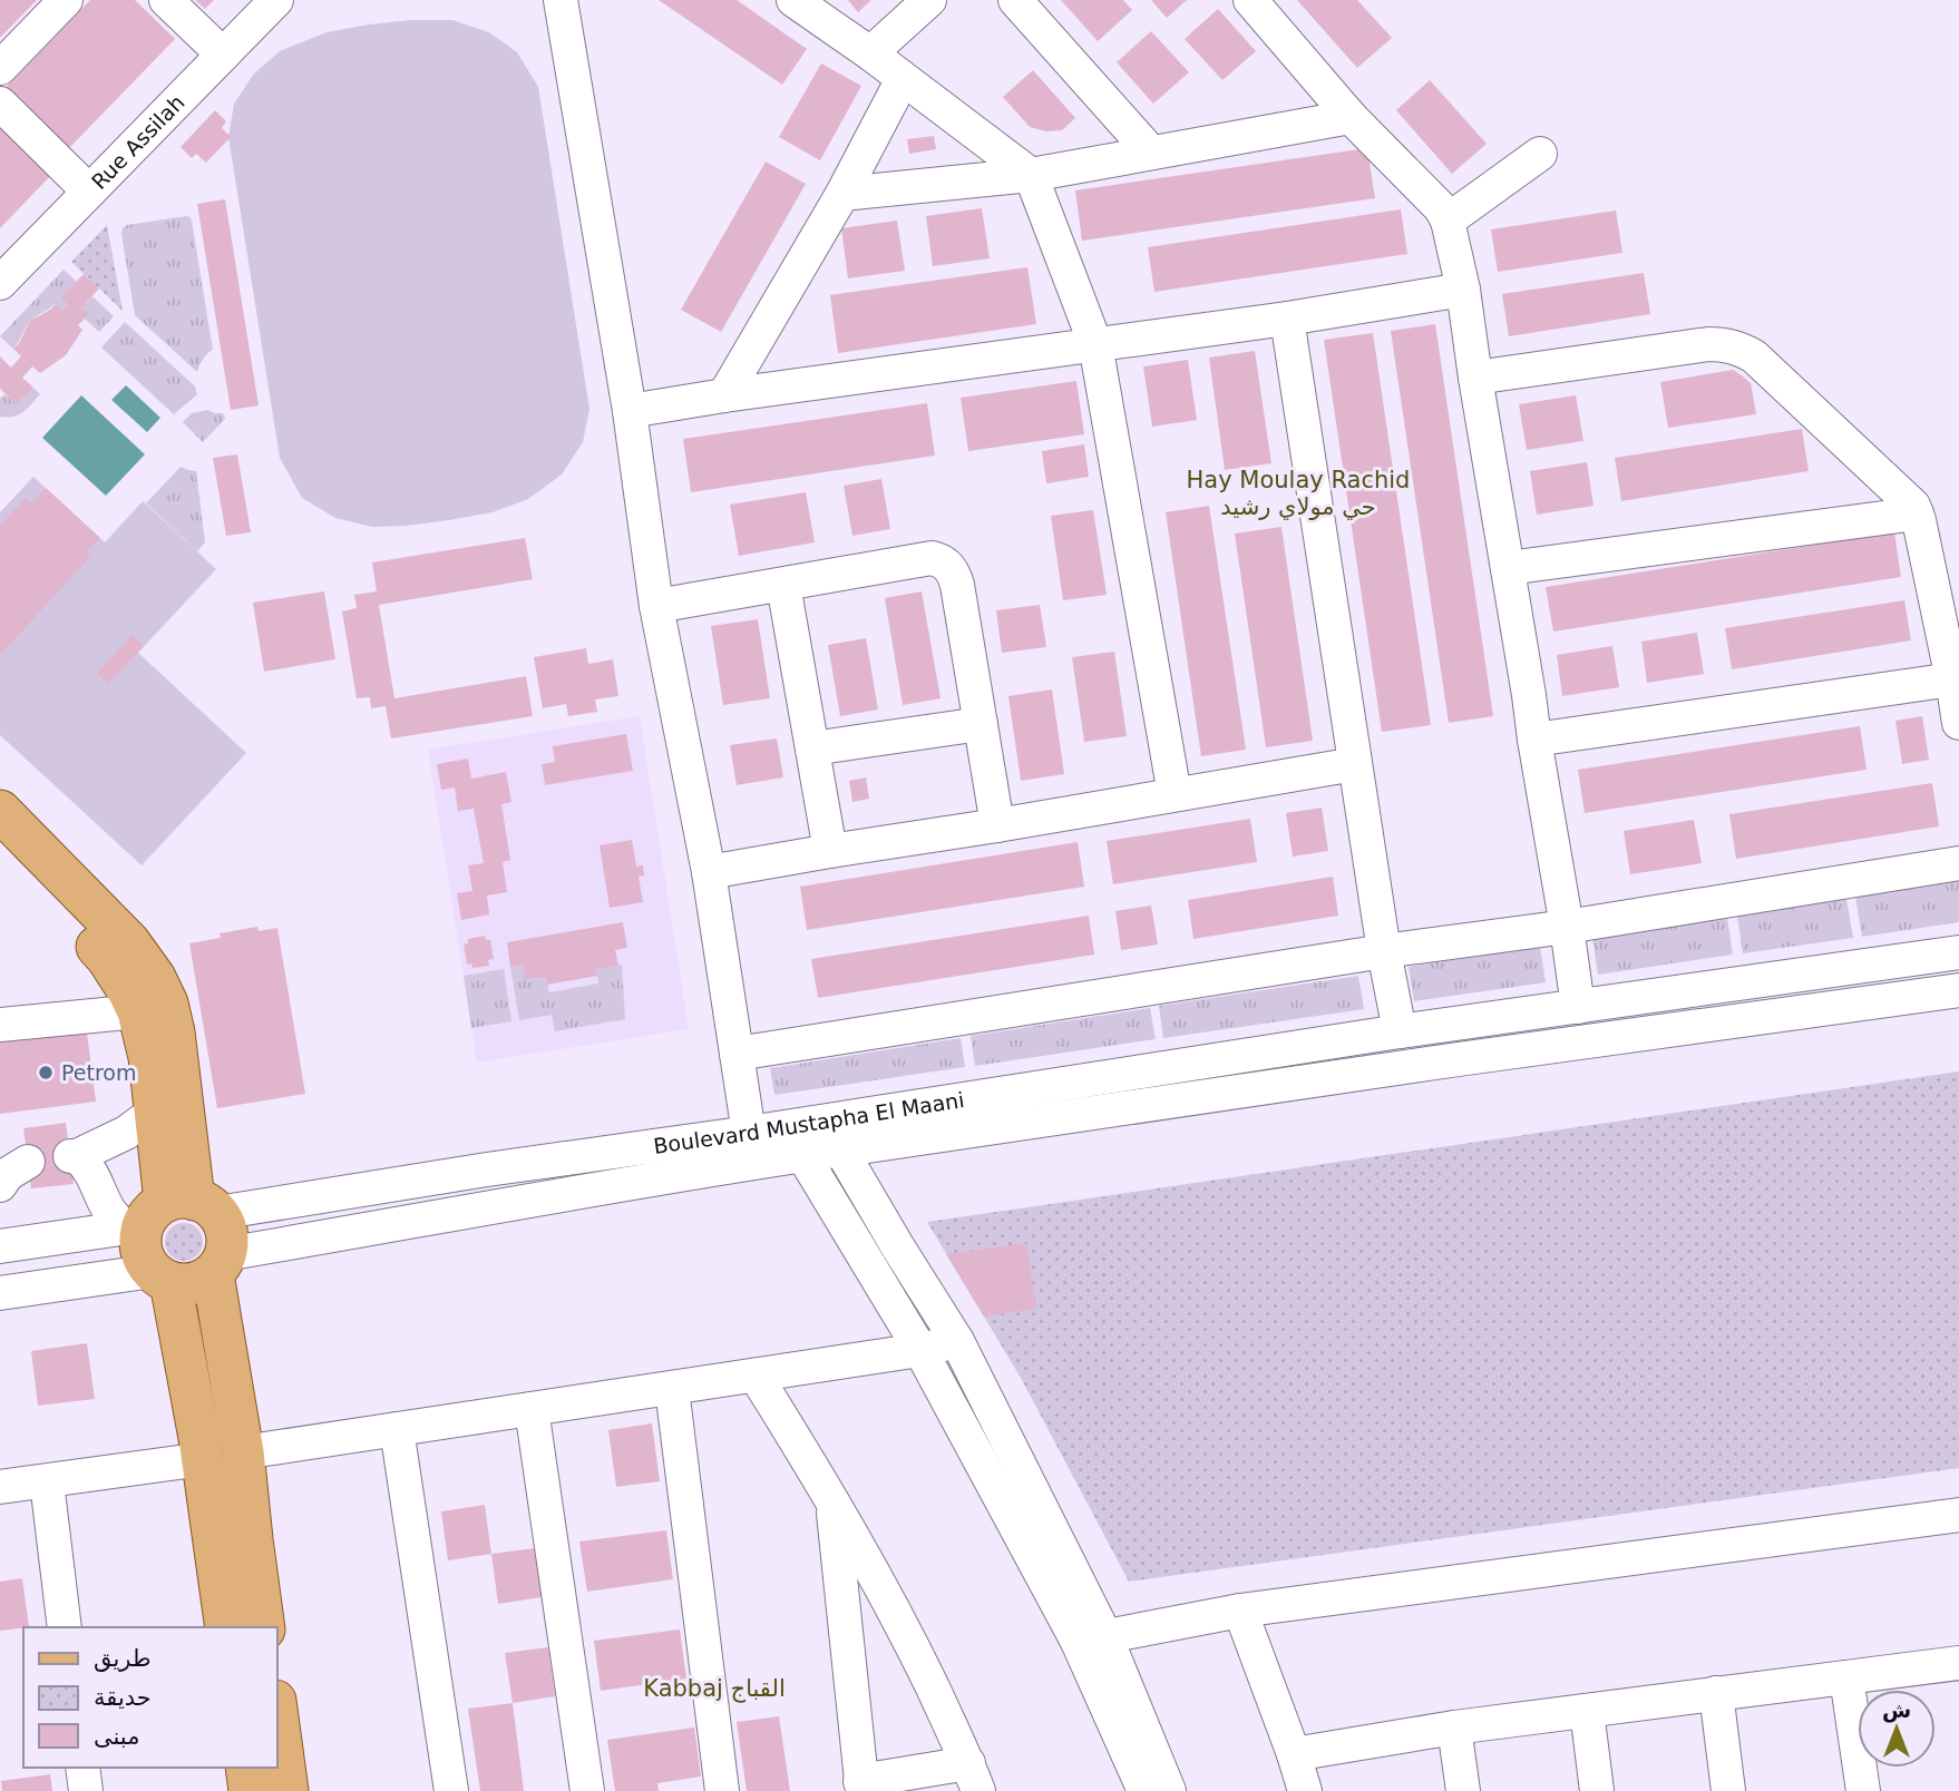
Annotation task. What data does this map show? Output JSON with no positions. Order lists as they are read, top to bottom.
{
  "streets": {
    "street": ["Rue Assilah", "Boulevard Mustapha El Maani"]
  },
  "districts": ["Hay Moulay Rachid حي مولاي رشيد", "Kabbaj القباج"],
  "places": ["Petrom"],
  "legend": ["طريق", "حديقة", "مبنى"],
  "north": "top"
}
